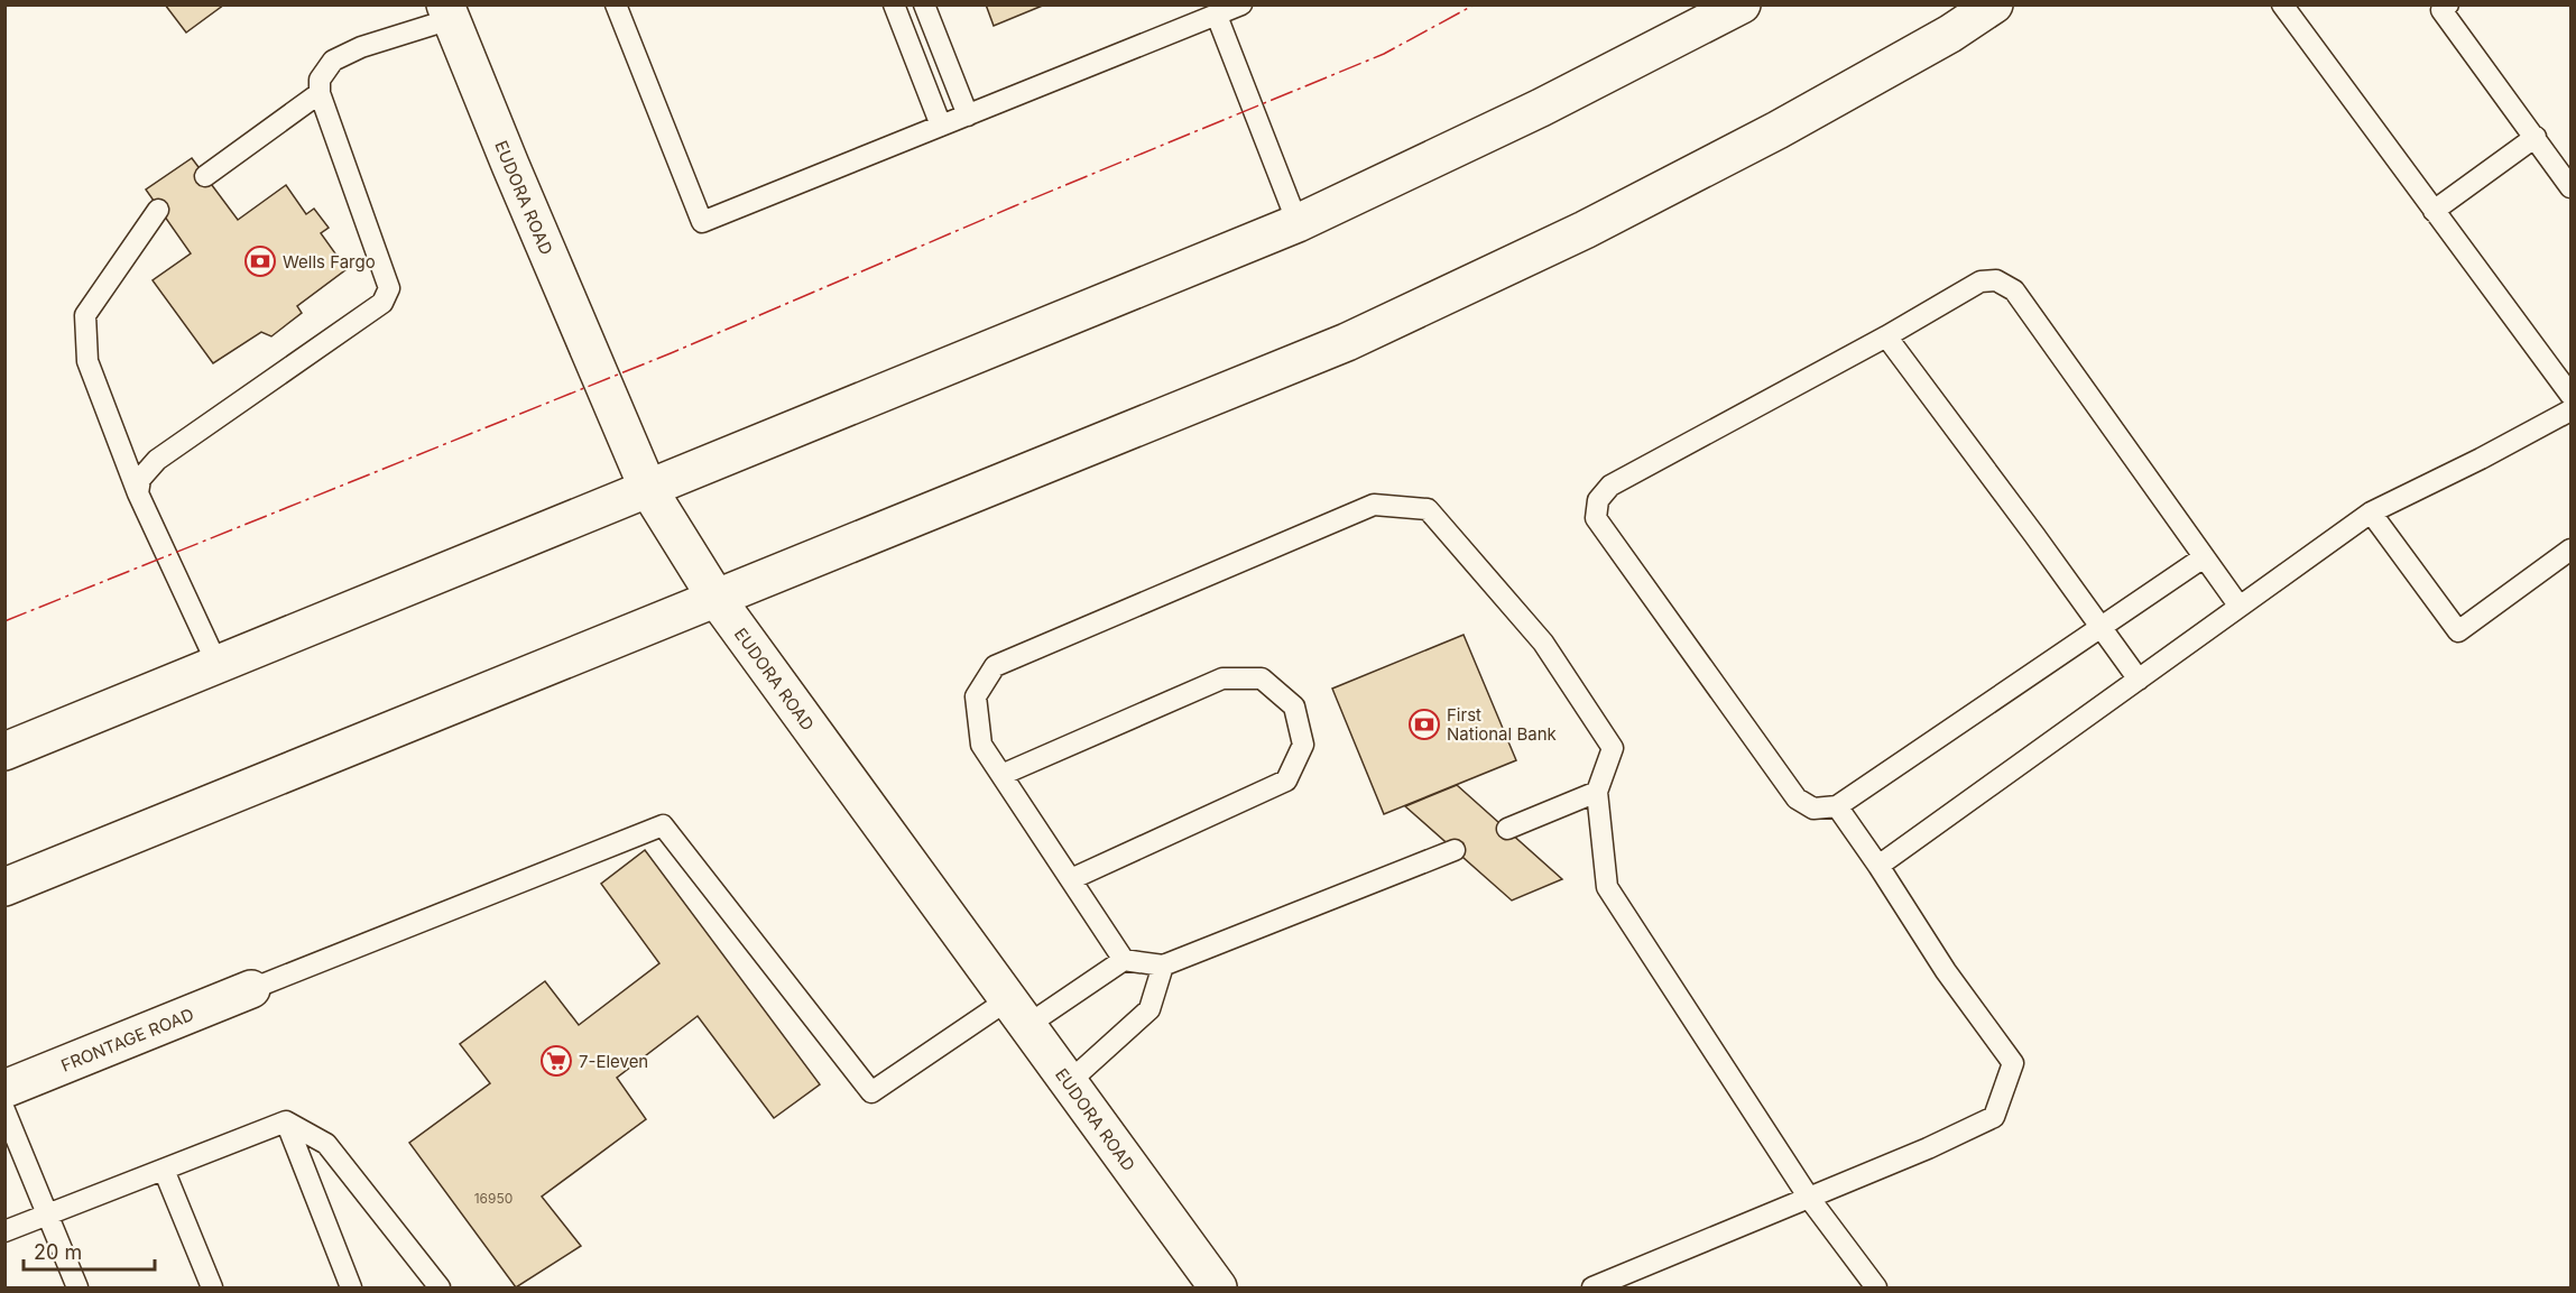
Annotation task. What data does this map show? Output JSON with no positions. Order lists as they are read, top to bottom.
{
  "streets": {
    "main road": ["EUDORA ROAD", "FRONTAGE ROAD"]
  },
  "places": {
    "bank": ["Wells Fargo", "First National Bank"],
    "supermarket": ["7-Eleven"]
  },
  "house_numbers": ["16950"],
  "scale_bar": "20 m"
}
